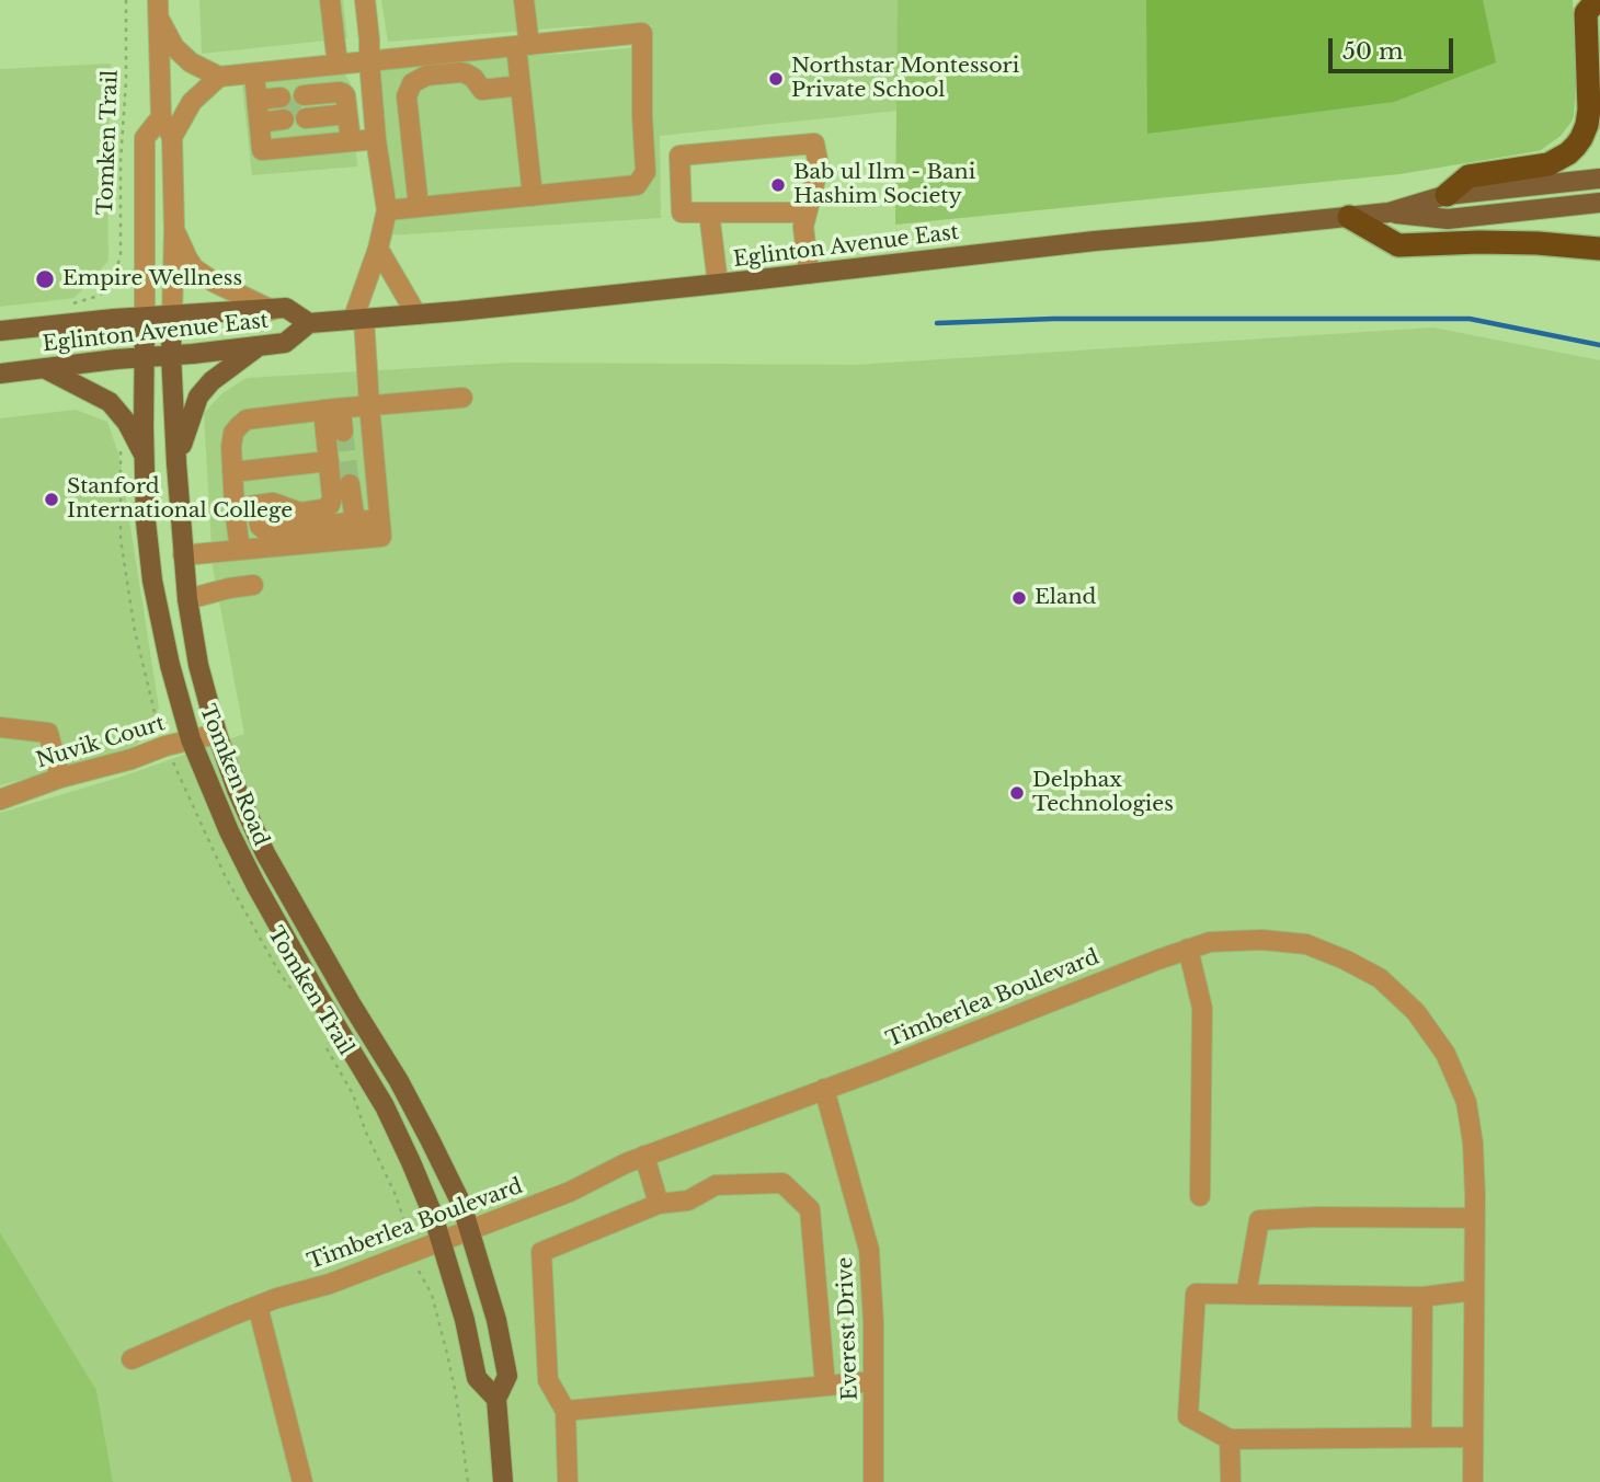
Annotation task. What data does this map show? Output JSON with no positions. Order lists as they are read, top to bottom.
{
  "streets": {
    "main road": ["Eglinton Avenue East", "Tomken Road"],
    "street": ["Nuvik Court", "Timberlea Boulevard", "Everest Drive"],
    "path": ["Tomken Trail"]
  },
  "crossings": [
    ["Eglinton Avenue East", "Tomken Road"],
    ["Nuvik Court", "Tomken Road"],
    ["Tomken Road", "Timberlea Boulevard"],
    ["Timberlea Boulevard", "Everest Drive"]
  ],
  "places": [
    "Northstar Montessori Private School",
    "Bab ul Ilm - Bani Hashim Society",
    "Empire Wellness",
    "Stanford International College",
    "Eland",
    "Delphax Technologies"
  ],
  "scale_bar": "50 m"
}
